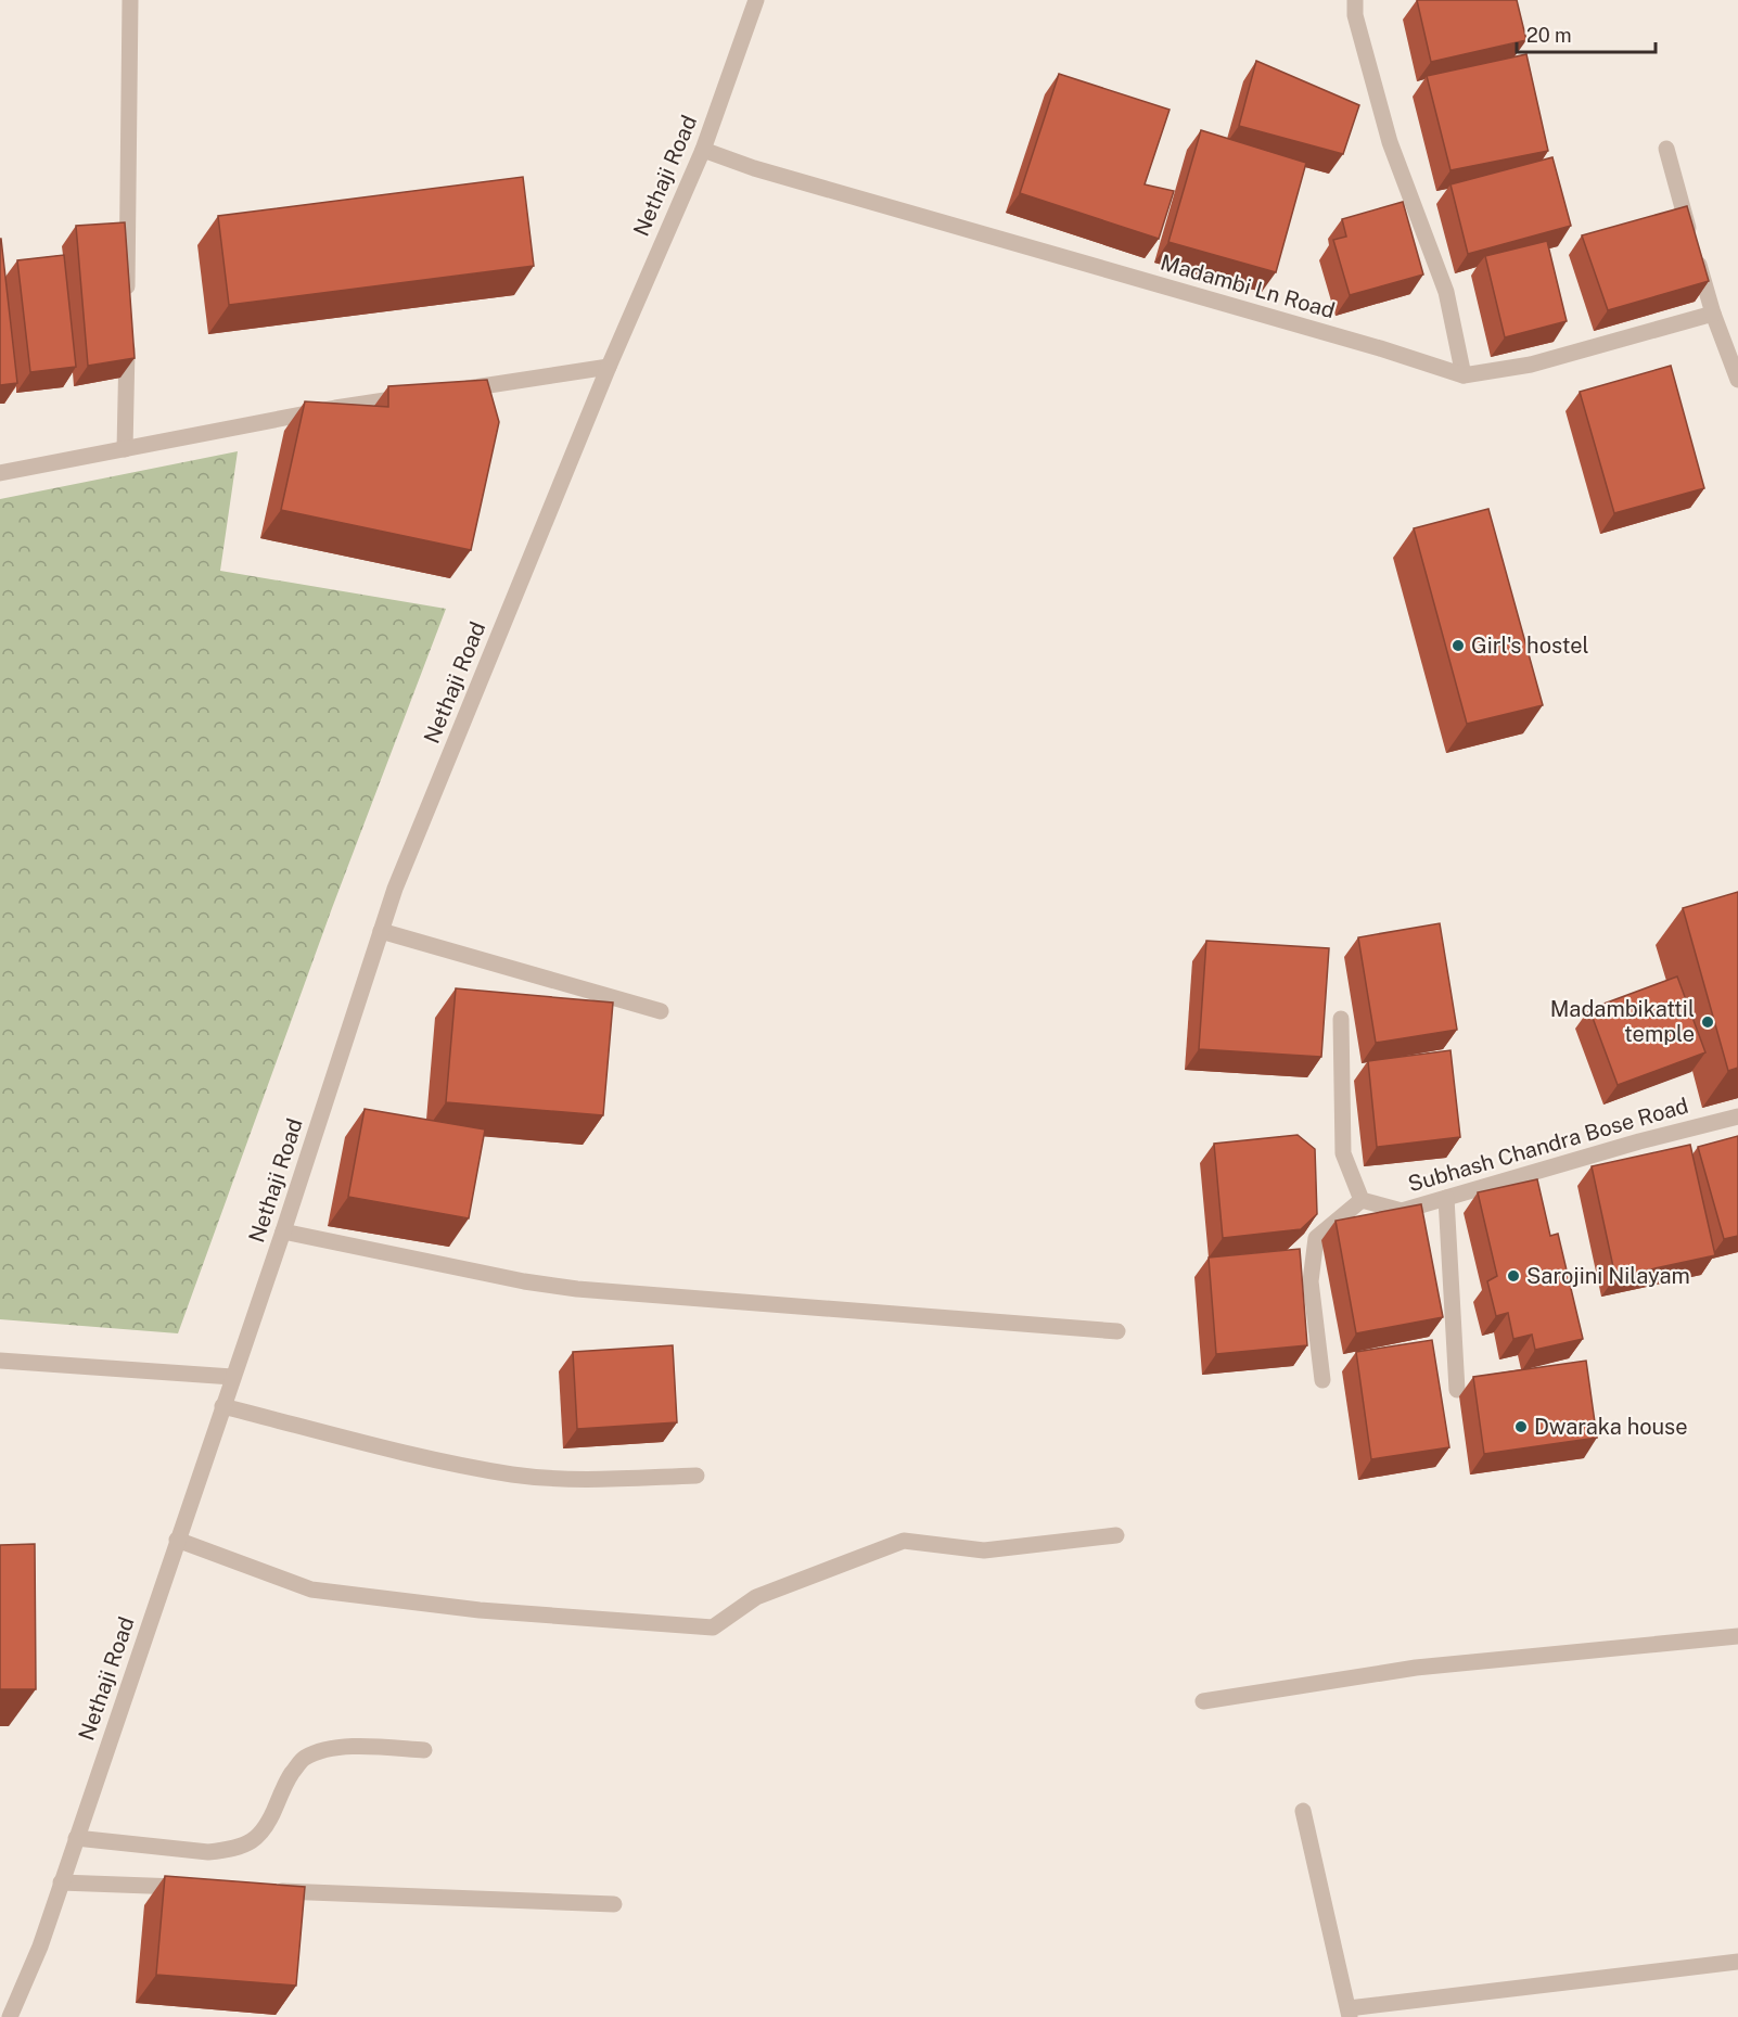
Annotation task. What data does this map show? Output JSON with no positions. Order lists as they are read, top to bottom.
{
  "streets": {
    "street": ["Nethaji Road", "Madambi Ln Road", "Subhash Chandra Bose Road"]
  },
  "crossings": [
    ["Nethaji Road", "Madambi Ln Road"]
  ],
  "places": [
    "Girl's hostel",
    "Madambikattil temple",
    "Sarojini Nilayam",
    "Dwaraka house"
  ],
  "scale_bar": "20 m"
}
